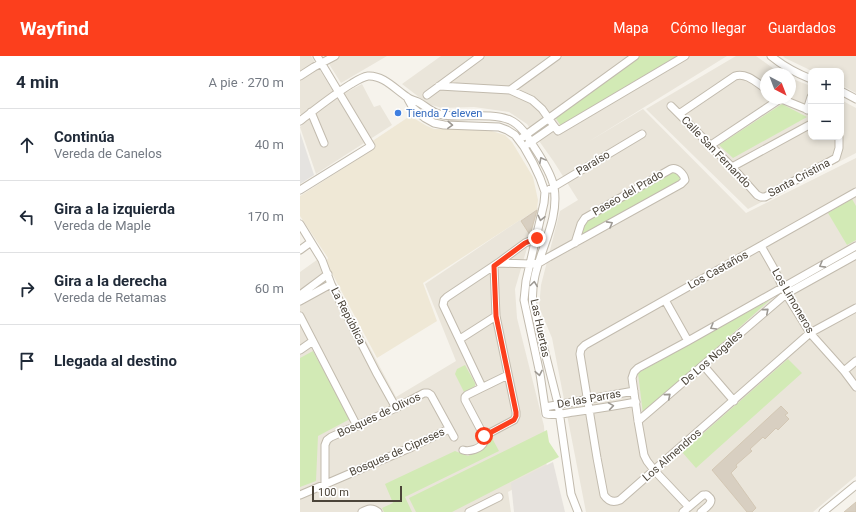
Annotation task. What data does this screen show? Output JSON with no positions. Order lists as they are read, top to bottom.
{
  "streets": {
    "street": [
      "Calle San Fernando",
      "Paraíso",
      "Santa Cristina",
      "Paseo del Prado",
      "Los Castaños",
      "Los Limoneros",
      "La República",
      "Las Huertas",
      "De Los Nogales",
      "De las Parras",
      "Bosques de Olivos",
      "Bosques de Cipreses",
      "Los Almendros"
    ]
  },
  "crossings": [
    ["Calle San Fernando", "Santa Cristina"],
    ["Paraíso", "Las Huertas"],
    ["Paseo del Prado", "Las Huertas"],
    ["Los Castaños", "Los Limoneros"],
    ["Los Castaños", "Los Almendros"],
    ["Los Limoneros", "De Los Nogales"],
    ["Los Limoneros", "Los Almendros"],
    ["La República", "Bosques de Olivos"],
    ["Las Huertas", "De las Parras"],
    ["De Los Nogales", "De las Parras"],
    ["De las Parras", "Los Almendros"],
    ["Bosques de Olivos", "Bosques de Cipreses"]
  ],
  "places": ["Tienda 7 eleven"],
  "scale_bar": "100 m",
  "north": "bottom right",
  "page": {
    "header": "Wayfind",
    "nav": ["Mapa", "Cómo llegar", "Guardados"],
    "heading": ["4 min", "A pie · 270 m"],
    "map_buttons": ["+", "−"],
    "list": [
      ["Continúa", "Vereda de Canelos", "40 m"],
      ["Gira a la izquierda", "Vereda de Maple", "170 m"],
      ["Gira a la derecha", "Vereda de Retamas", "60 m"],
      "Llegada al destino"
    ],
    "scale": "100 m"
  }
}
